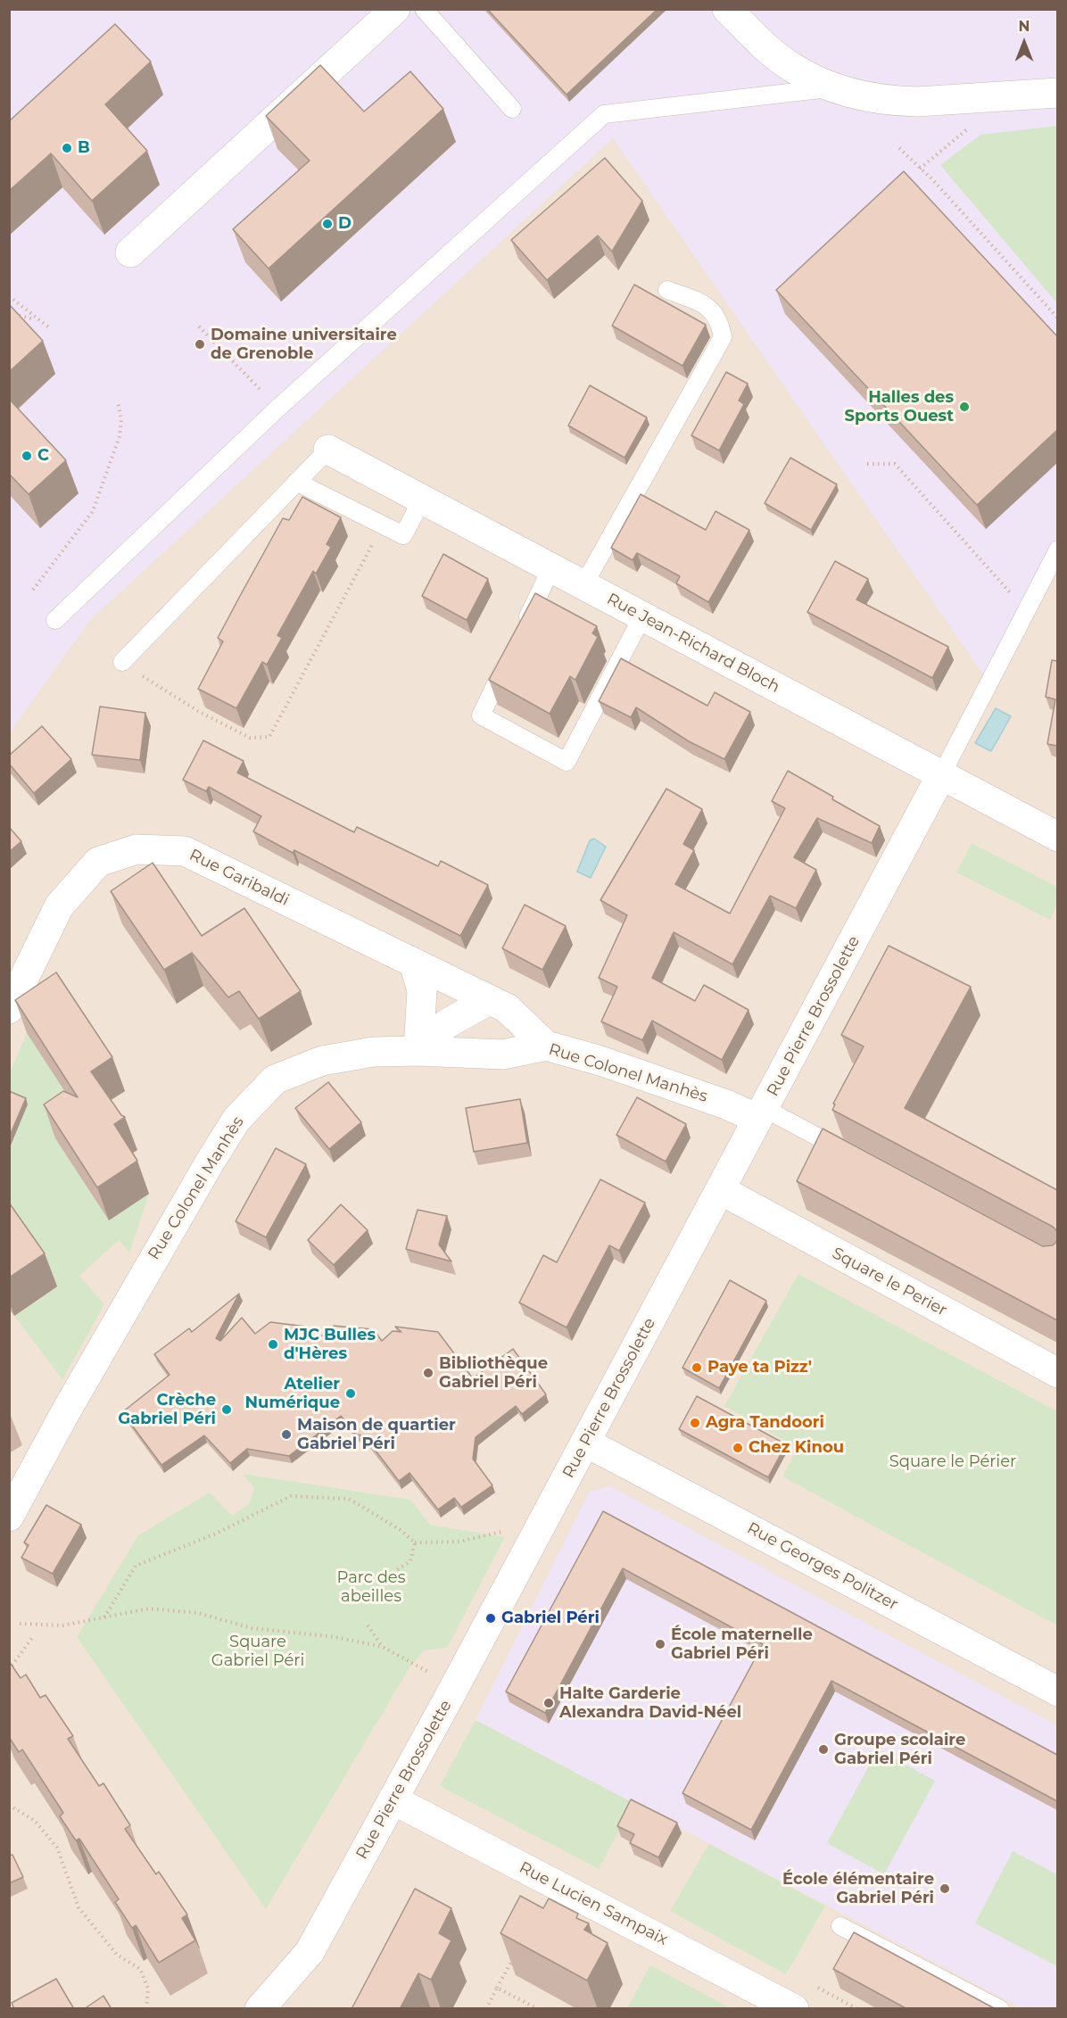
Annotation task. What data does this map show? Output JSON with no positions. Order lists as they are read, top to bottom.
{
  "streets": {
    "street": [
      "Rue Jean-Richard Bloch",
      "Rue Garibaldi",
      "Rue Pierre Brossolette",
      "Rue Colonel Manhès",
      "Square le Perier",
      "Rue Georges Politzer",
      "Rue Lucien Sampaix"
    ]
  },
  "crossings": [
    ["Rue Jean-Richard Bloch", "Rue Pierre Brossolette"],
    ["Rue Garibaldi", "Rue Colonel Manhès"],
    ["Rue Pierre Brossolette", "Rue Colonel Manhès"],
    ["Rue Pierre Brossolette", "Square le Perier"],
    ["Rue Pierre Brossolette", "Rue Georges Politzer"],
    ["Rue Pierre Brossolette", "Rue Lucien Sampaix"]
  ],
  "parks": ["Square le Périer", "Parc des abeilles", "Square Gabriel Péri"],
  "places": [
    "B",
    "D",
    "Domaine universitaire de Grenoble",
    "Halles des Sports Ouest",
    "C",
    "MJC Bulles d'Hères",
    "Paye ta Pizz'",
    "Bibliothèque Gabriel Péri",
    "Atelier Numérique",
    "Crèche Gabriel Péri",
    "Agra Tandoori",
    "Maison de quartier Gabriel Péri",
    "Chez Kinou",
    "Gabriel Péri",
    "École maternelle Gabriel Péri",
    "Halte Garderie Alexandra David-Néel",
    "Groupe scolaire Gabriel Péri",
    "École élémentaire Gabriel Péri"
  ],
  "north": "top"
}
